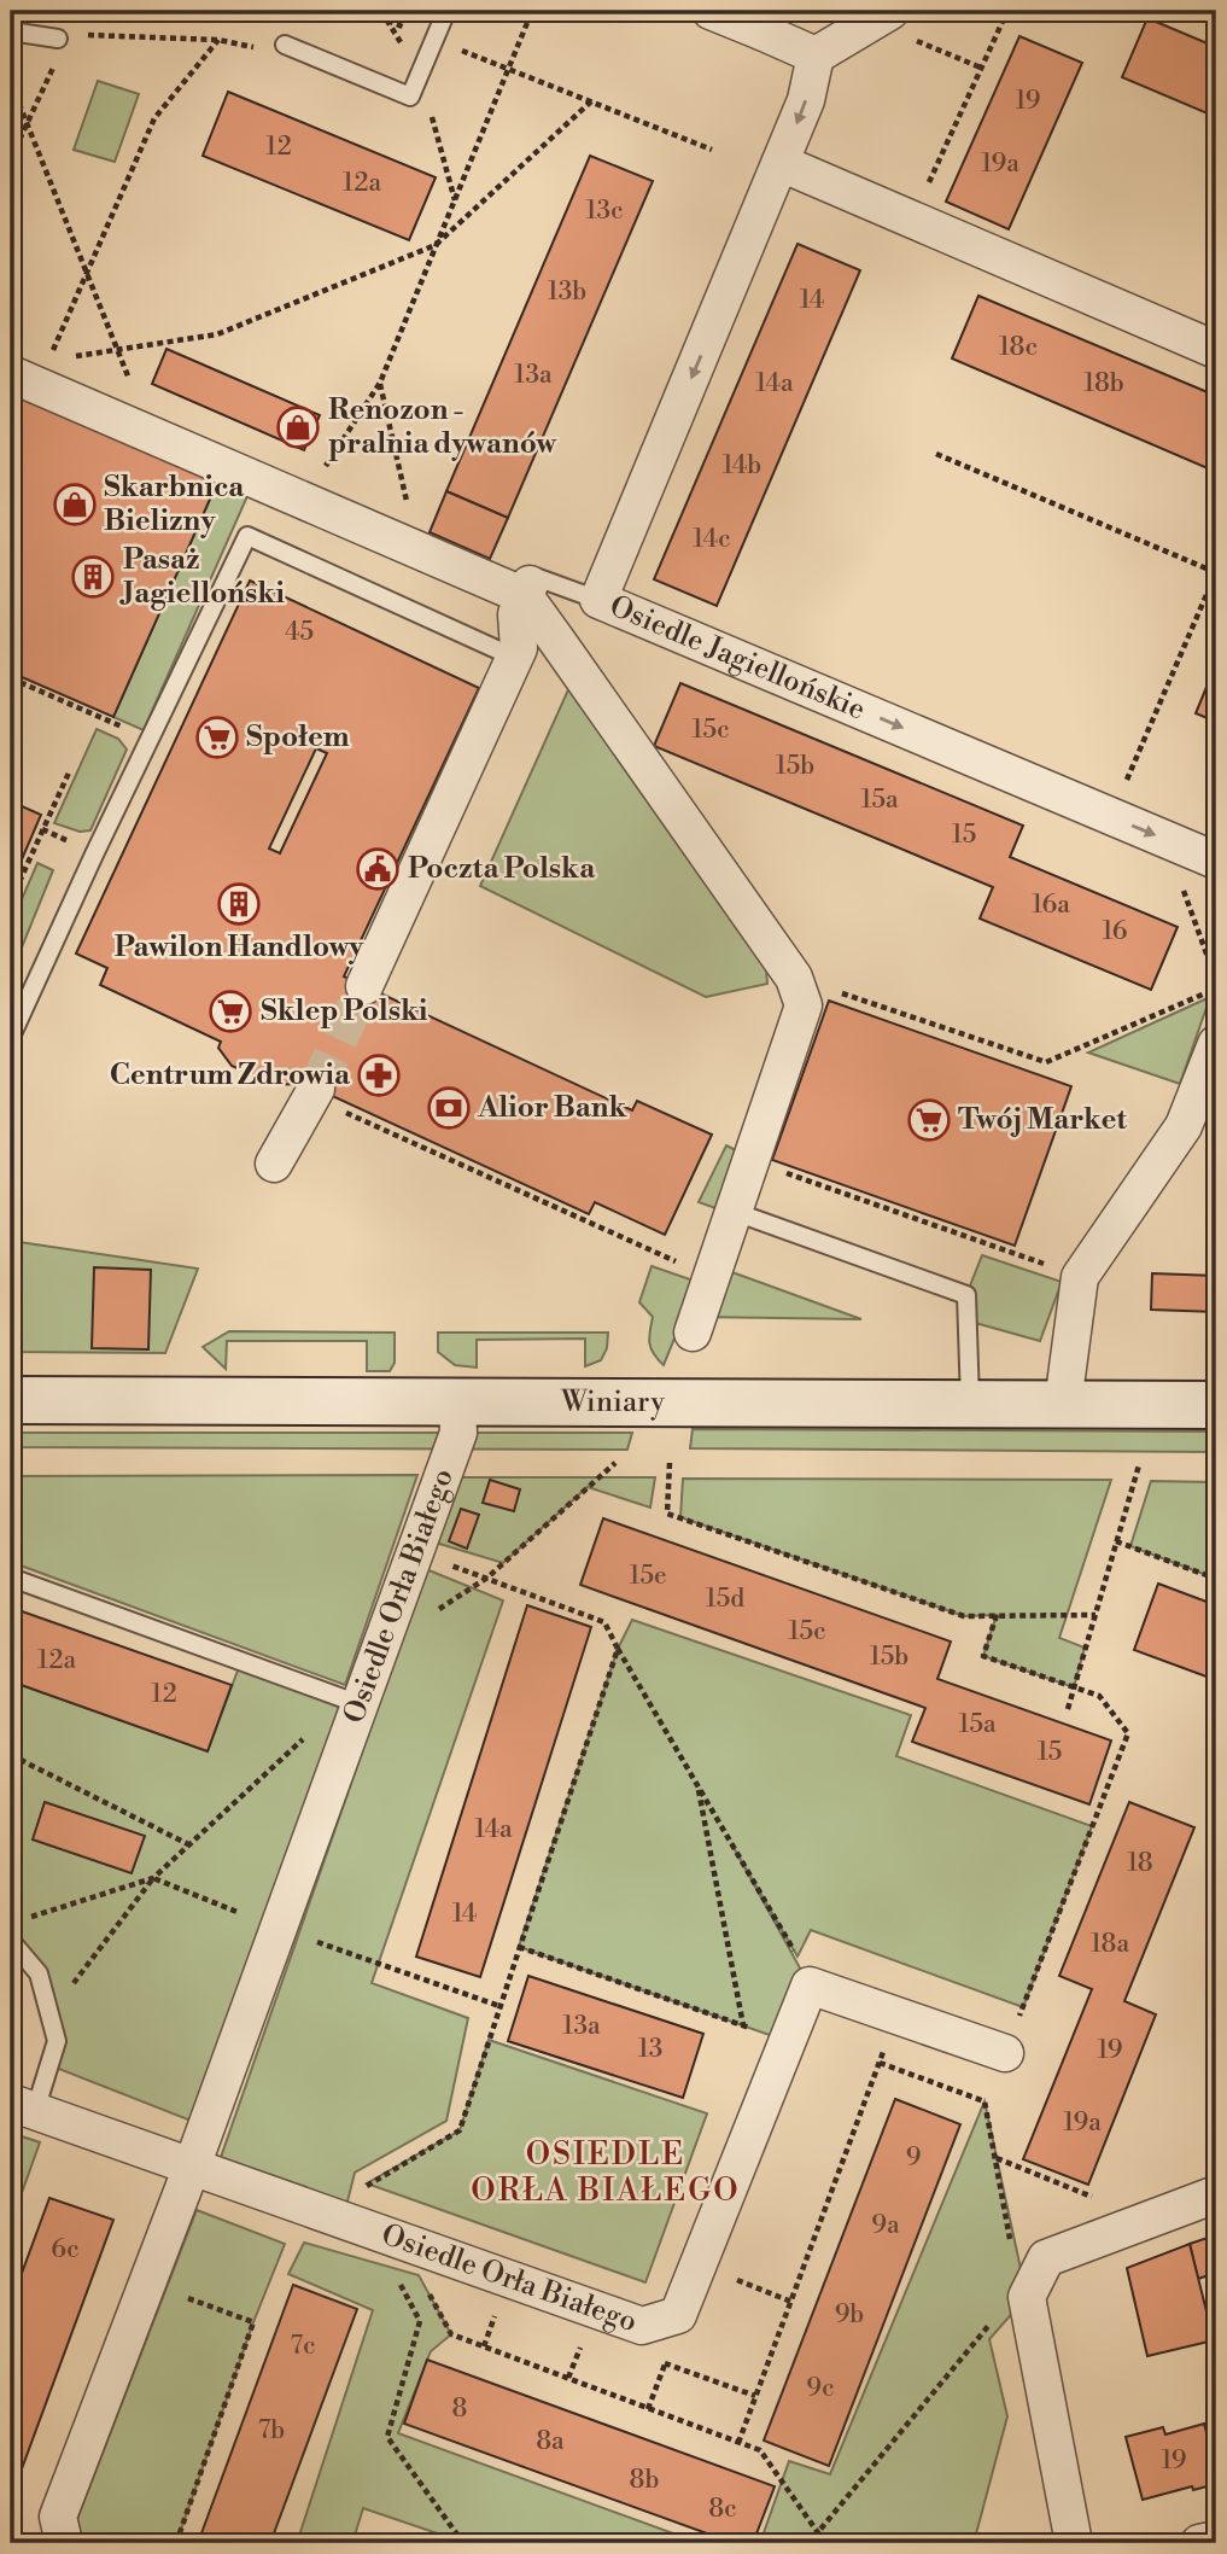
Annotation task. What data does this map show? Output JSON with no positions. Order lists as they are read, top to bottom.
{
  "streets": {
    "street": ["Osiedle Jagiellońskie", "Winiary", "Osiedle Orła Białego"]
  },
  "crossings": [
    ["Winiary", "Osiedle Orła Białego"]
  ],
  "districts": ["OSIEDLE ORŁA BIAŁEGO"],
  "places": {
    "shop": ["Renozon - pralnia dywanów", "Skarbnica Bielizny"],
    "building": ["Pasaż Jagielloński", "Pawilon Handlowy"],
    "supermarket": ["Społem", "Sklep Polski", "Twój Market"],
    "public building": ["Poczta Polska"],
    "pharmacy": ["Centrum Zdrowia"],
    "bank": ["Alior Bank"]
  },
  "house_numbers": [
    "19",
    "12",
    "19a",
    "12a",
    "13c",
    "13b",
    "14",
    "18c",
    "13a",
    "14a",
    "18b",
    "14b",
    "14c",
    "45",
    "15c",
    "15b",
    "15a",
    "15",
    "16a",
    "16",
    "15e",
    "15d",
    "15c",
    "15b",
    "12a",
    "12",
    "15a",
    "15",
    "14a",
    "18",
    "14",
    "18a",
    "13a",
    "13",
    "19",
    "19a",
    "9",
    "9a",
    "6c",
    "9b",
    "7c",
    "9c",
    "8",
    "7b",
    "8a",
    "19",
    "8b",
    "8c"
  ]
}
